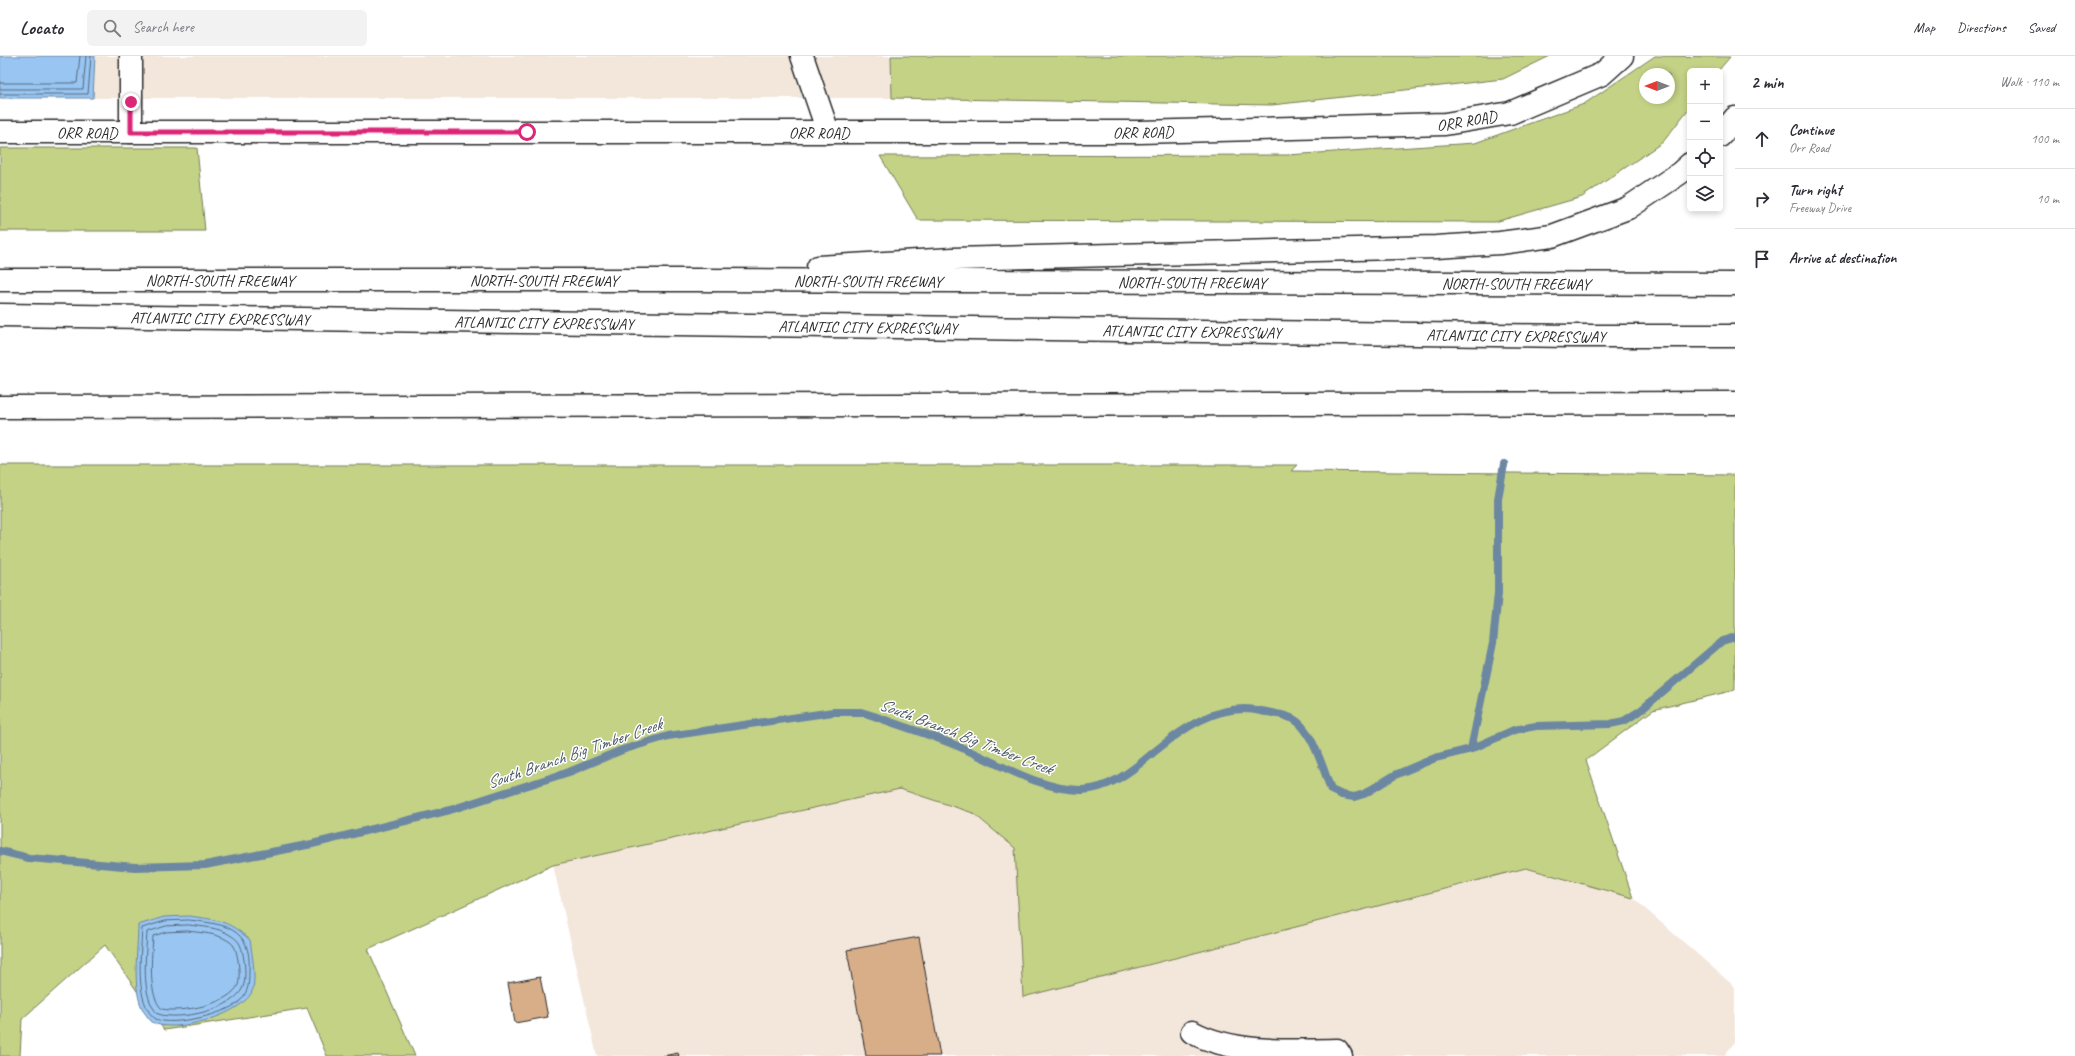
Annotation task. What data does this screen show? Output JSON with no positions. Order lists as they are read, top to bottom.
{
  "streets": {
    "main road": ["ORR ROAD", "NORTH-SOUTH FREEWAY", "ATLANTIC CITY EXPRESSWAY"]
  },
  "water": ["South Branch Big Timber Creek"],
  "north": "left",
  "page": {
    "header": "Locato",
    "search": "Search here",
    "nav": ["Map", "Directions", "Saved"],
    "heading": ["2 min", "Walk · 110 m"],
    "map_buttons": ["+", "−"],
    "list": [
      ["Continue", "Orr Road", "100 m"],
      ["Turn right", "Freeway Drive", "10 m"],
      "Arrive at destination"
    ]
  }
}
